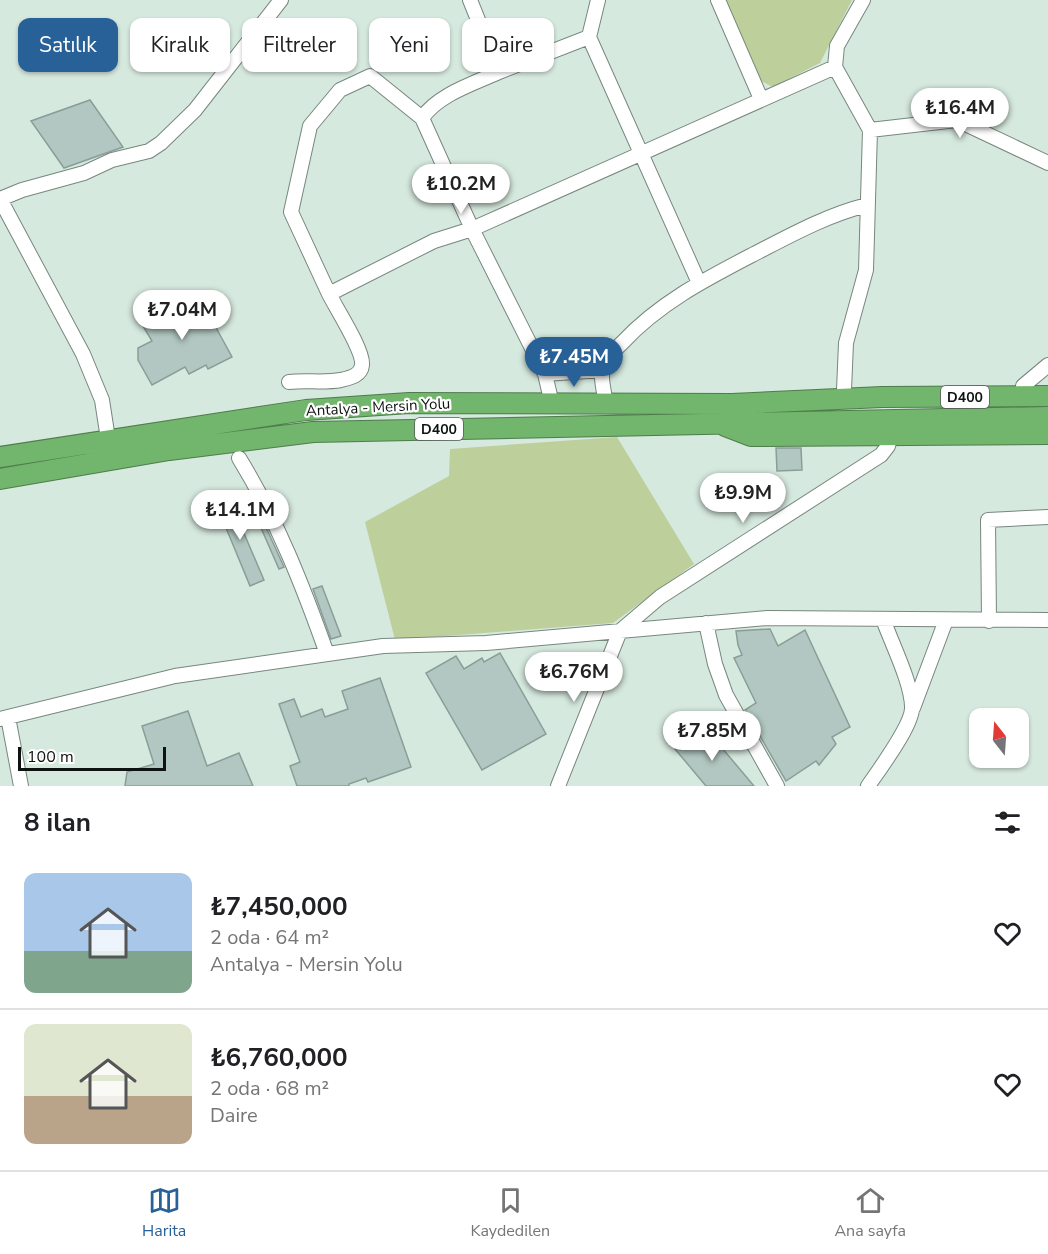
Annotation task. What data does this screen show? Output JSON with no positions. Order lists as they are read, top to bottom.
{
  "streets": {
    "highway": ["D400", "Antalya - Mersin Yolu"]
  },
  "scale_bar": "100 m",
  "north": "top",
  "page": {
    "chip": [
      "Satılık",
      "Kiralık",
      "Filtreler",
      "Yeni",
      "Daire"
    ],
    "price": [
      "₺16.4M",
      "₺10.2M",
      "₺7.04M",
      "₺7.45M",
      "₺9.9M",
      "₺14.1M",
      "₺6.76M",
      "₺7.85M"
    ],
    "scale": "100 m",
    "heading": "8 ilan",
    "list": [
      {
        "name": "₺7,450,000",
        "note": "2 oda · 64 m² · Antalya - Mersin Yolu"
      },
      {
        "name": "₺6,760,000",
        "note": "2 oda · 68 m² · Daire"
      }
    ],
    "tabs": ["Harita", "Kaydedilen", "Ana sayfa"]
  }
}
